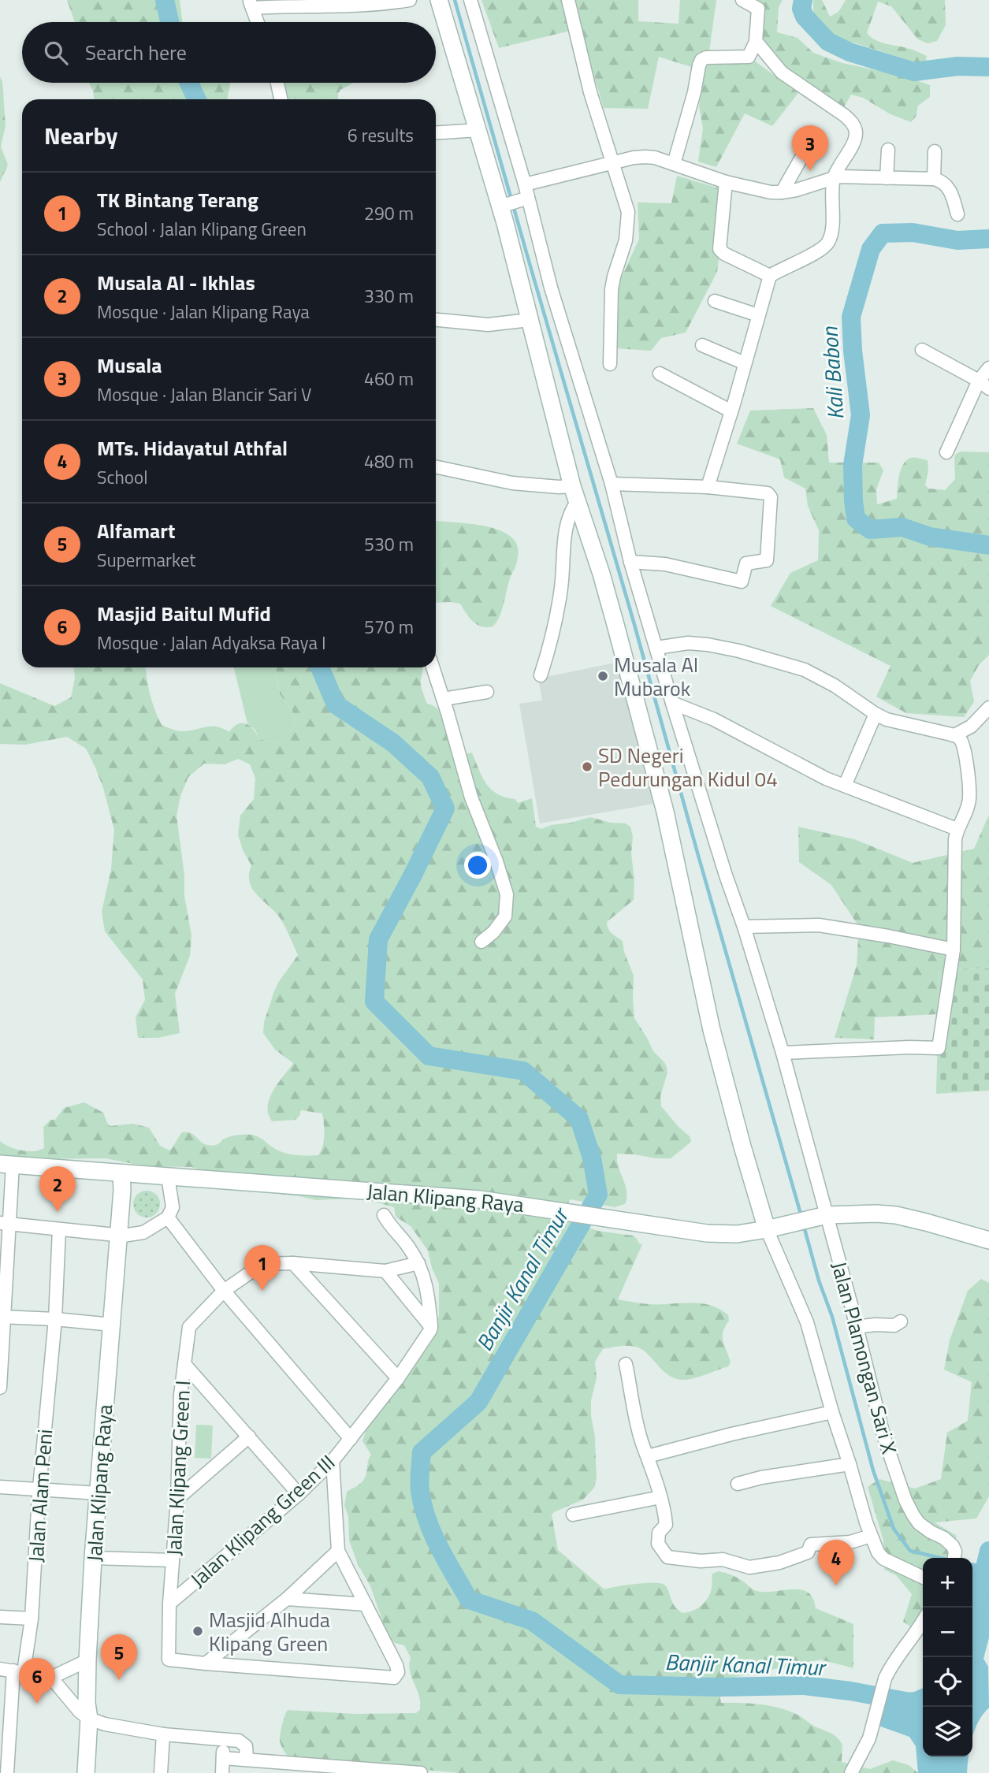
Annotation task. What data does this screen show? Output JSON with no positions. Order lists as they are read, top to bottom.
{
  "streets": {
    "main road": ["Jalan Klipang Raya"],
    "street": [
      "Jalan Plamongan Sari X",
      "Jalan Klipang Green I",
      "Jalan Alam Peni",
      "Jalan Klipang Green III"
    ]
  },
  "crossings": [
    ["Jalan Klipang Raya", "Jalan Plamongan Sari X"],
    ["Jalan Klipang Green I", "Jalan Klipang Green III"]
  ],
  "water": ["Kali Babon", "Banjir Kanal Timur"],
  "places": ["Musala Al Mubarok", "SD Negeri Pedurungan Kidul 04", "Masjid Alhuda Klipang Green"],
  "page": {
    "search": "Search here",
    "heading": ["Nearby", "6 results"],
    "pins": [
      "3",
      "2",
      "1",
      "4",
      "5",
      "6"
    ],
    "list": [
      {
        "mark": "1",
        "name": "TK Bintang Terang",
        "note": "School · Jalan Klipang Green",
        "value": "290 m"
      },
      {
        "mark": "2",
        "name": "Musala Al - Ikhlas",
        "note": "Mosque · Jalan Klipang Raya",
        "value": "330 m"
      },
      {
        "mark": "3",
        "name": "Musala",
        "note": "Mosque · Jalan Blancir Sari V",
        "value": "460 m"
      },
      {
        "mark": "4",
        "name": "MTs. Hidayatul Athfal",
        "note": "School",
        "value": "480 m"
      },
      {
        "mark": "5",
        "name": "Alfamart",
        "note": "Supermarket",
        "value": "530 m"
      },
      {
        "mark": "6",
        "name": "Masjid Baitul Mufid",
        "note": "Mosque · Jalan Adyaksa Raya I",
        "value": "570 m"
      }
    ],
    "map_buttons": ["+", "−"]
  }
}
